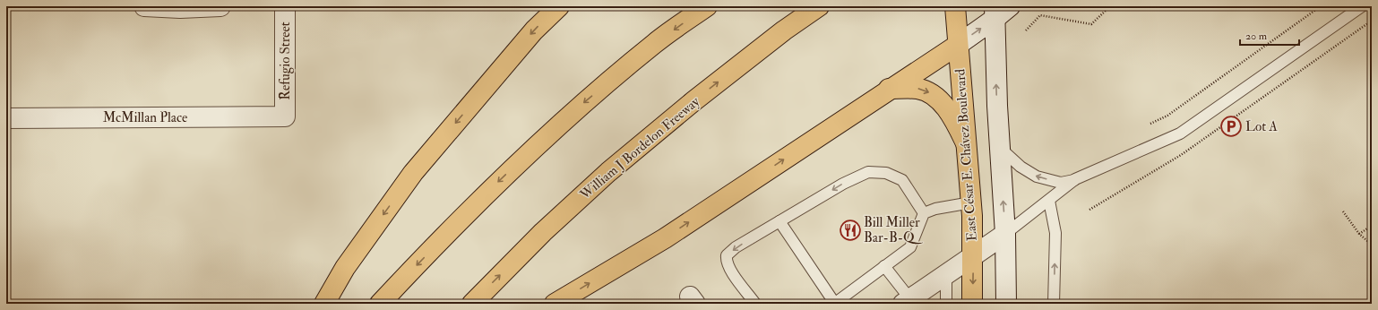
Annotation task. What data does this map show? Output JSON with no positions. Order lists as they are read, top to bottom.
{
  "streets": {
    "main road": ["William J Bordelon Freeway", "East César E. Chávez Boulevard"],
    "street": ["Refugio Street", "McMillan Place"]
  },
  "crossings": [
    ["Refugio Street", "McMillan Place"]
  ],
  "places": {
    "parking": ["Lot A"],
    "restaurant": ["Bill Miller Bar-B-Q"]
  },
  "scale_bar": "20 m"
}
